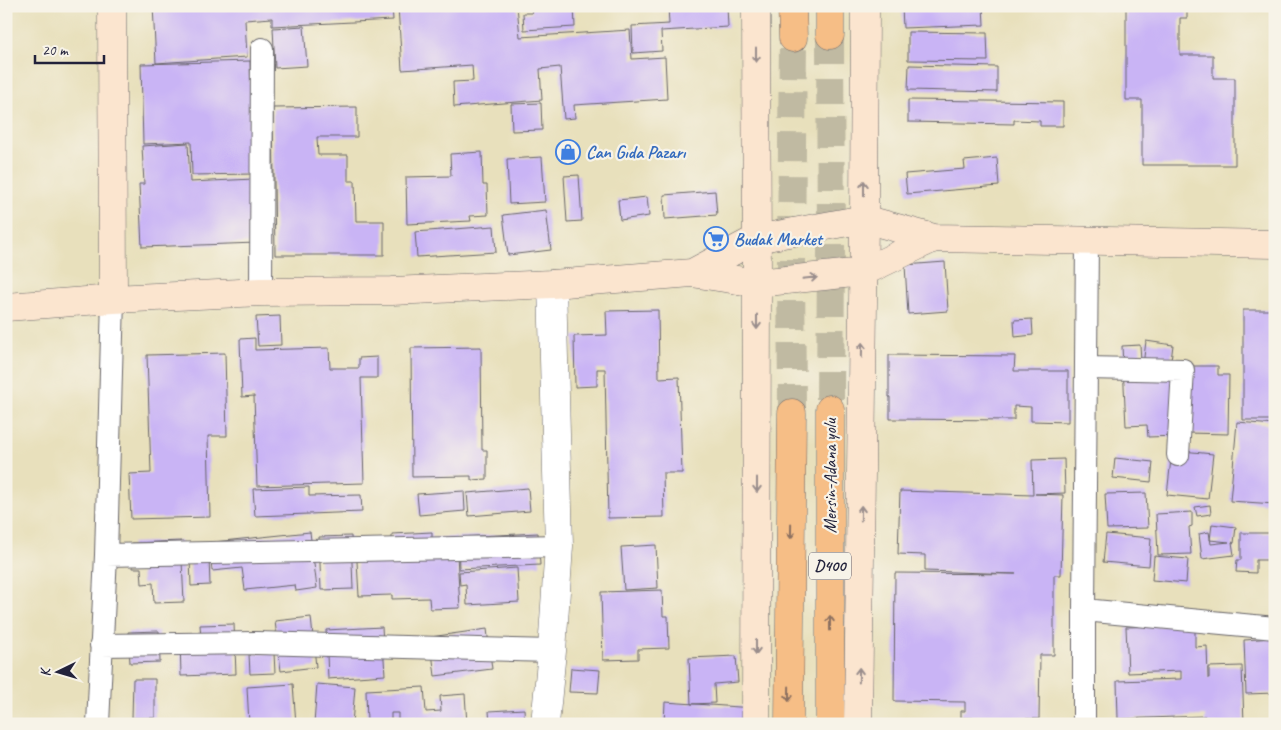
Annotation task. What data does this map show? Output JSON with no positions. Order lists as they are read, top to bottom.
{
  "streets": {
    "highway": ["Mersin-Adana yolu", "D400"]
  },
  "places": {
    "shop": ["Can Gıda Pazarı"],
    "supermarket": ["Budak Market"]
  },
  "scale_bar": "20 m",
  "north": "left"
}
